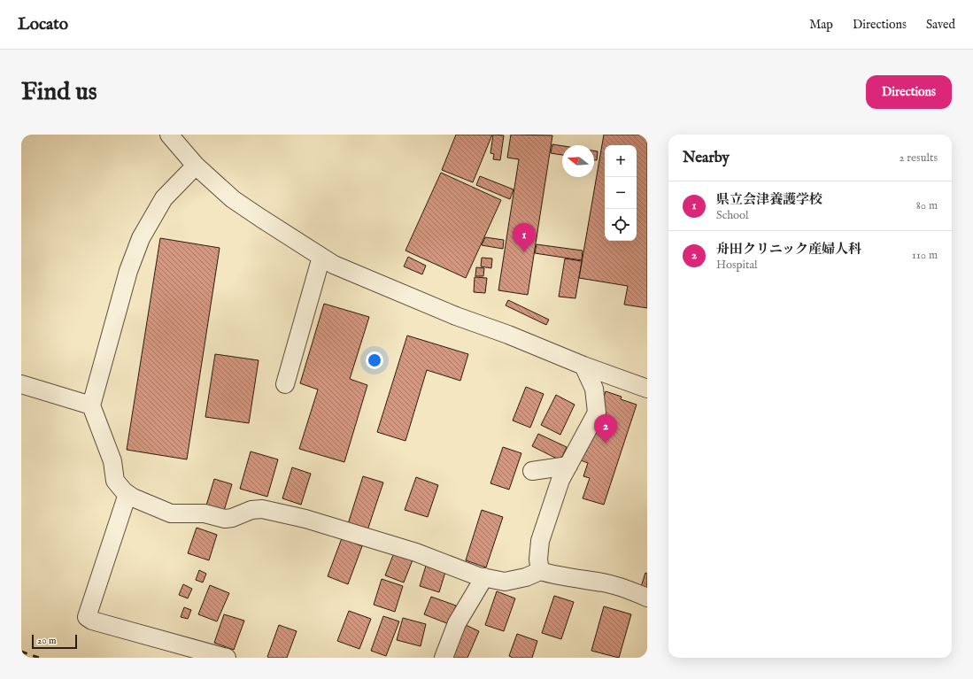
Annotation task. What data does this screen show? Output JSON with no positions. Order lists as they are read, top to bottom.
{
  "scale_bar": "20 m",
  "north": "left",
  "page": {
    "header": "Locato",
    "nav": ["Map", "Directions", "Saved"],
    "buttons": "Directions",
    "title": "Find us",
    "heading": ["Nearby", "2 results"],
    "map_buttons": ["+", "−"],
    "list": [
      {
        "mark": "1",
        "name": "県立会津養護学校",
        "note": "School",
        "value": "80 m"
      },
      {
        "mark": "2",
        "name": "舟田クリニック産婦人科",
        "note": "Hospital",
        "value": "110 m"
      }
    ],
    "pins": ["1", "2"],
    "scale": "20 m"
  }
}
